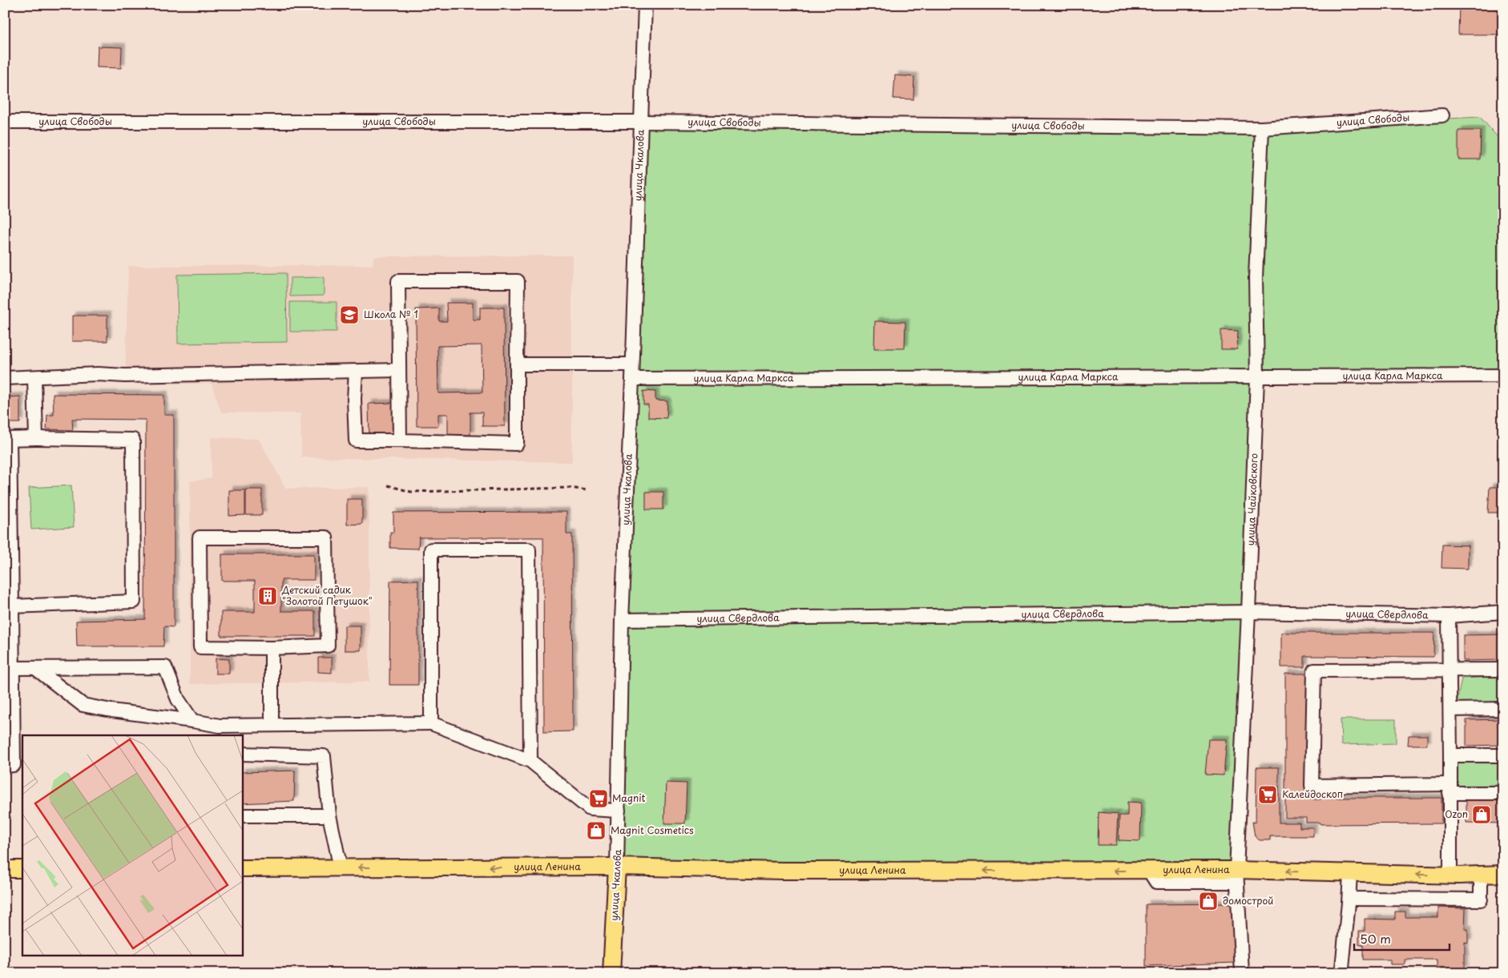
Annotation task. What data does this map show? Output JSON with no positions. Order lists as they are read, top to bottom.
{
  "streets": {
    "main road": ["улица Чкалова", "улица Ленина"],
    "street": [
      "улица Свободы",
      "улица Карла Маркса",
      "улица Чайковского",
      "улица Свердлова"
    ]
  },
  "crossings": [
    ["улица Свободы", "улица Чкалова"],
    ["улица Свободы", "улица Чайковского"],
    ["улица Чкалова", "улица Карла Маркса"],
    ["улица Чкалова", "улица Свердлова"],
    ["улица Чкалова", "улица Ленина"],
    ["улица Карла Маркса", "улица Чайковского"],
    ["улица Чайковского", "улица Свердлова"],
    ["улица Чайковского", "улица Ленина"]
  ],
  "one_way": ["улица Ленина"],
  "places": {
    "school or university": ["Школа № 1"],
    "building": ["Детский садик \"Золотой Петушок\""],
    "supermarket": ["Калейдоскоп", "Magnit"],
    "shop": ["Ozon", "Magnit Cosmetics", "домострой"]
  },
  "scale_bar": "50 m"
}
